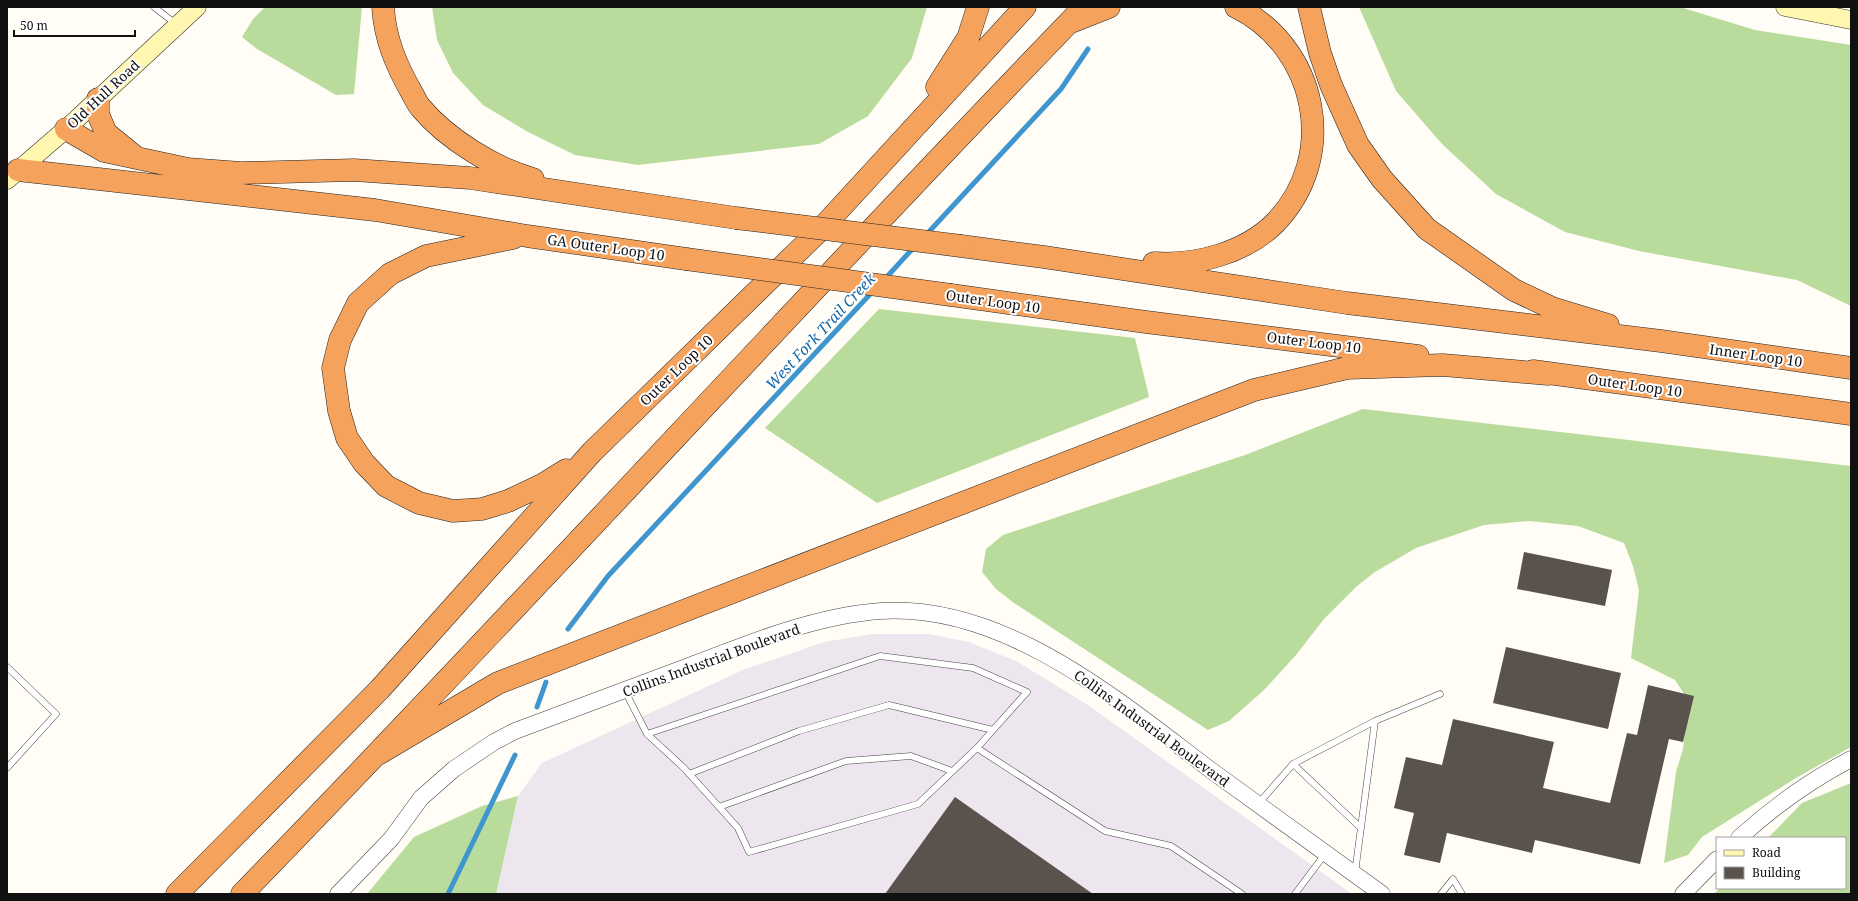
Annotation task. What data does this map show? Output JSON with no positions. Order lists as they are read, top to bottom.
{
  "streets": {
    "highway": ["GA Outer Loop 10", "Outer Loop 10", "Inner Loop 10"],
    "main road": ["Old Hull Road"],
    "street": ["Collins Industrial Boulevard"]
  },
  "crossings": [
    ["Old Hull Road", "GA Outer Loop 10"],
    ["GA Outer Loop 10", "Outer Loop 10"]
  ],
  "water": ["West Fork Trail Creek"],
  "legend": ["Road", "Building"],
  "scale_bar": "50 m"
}
